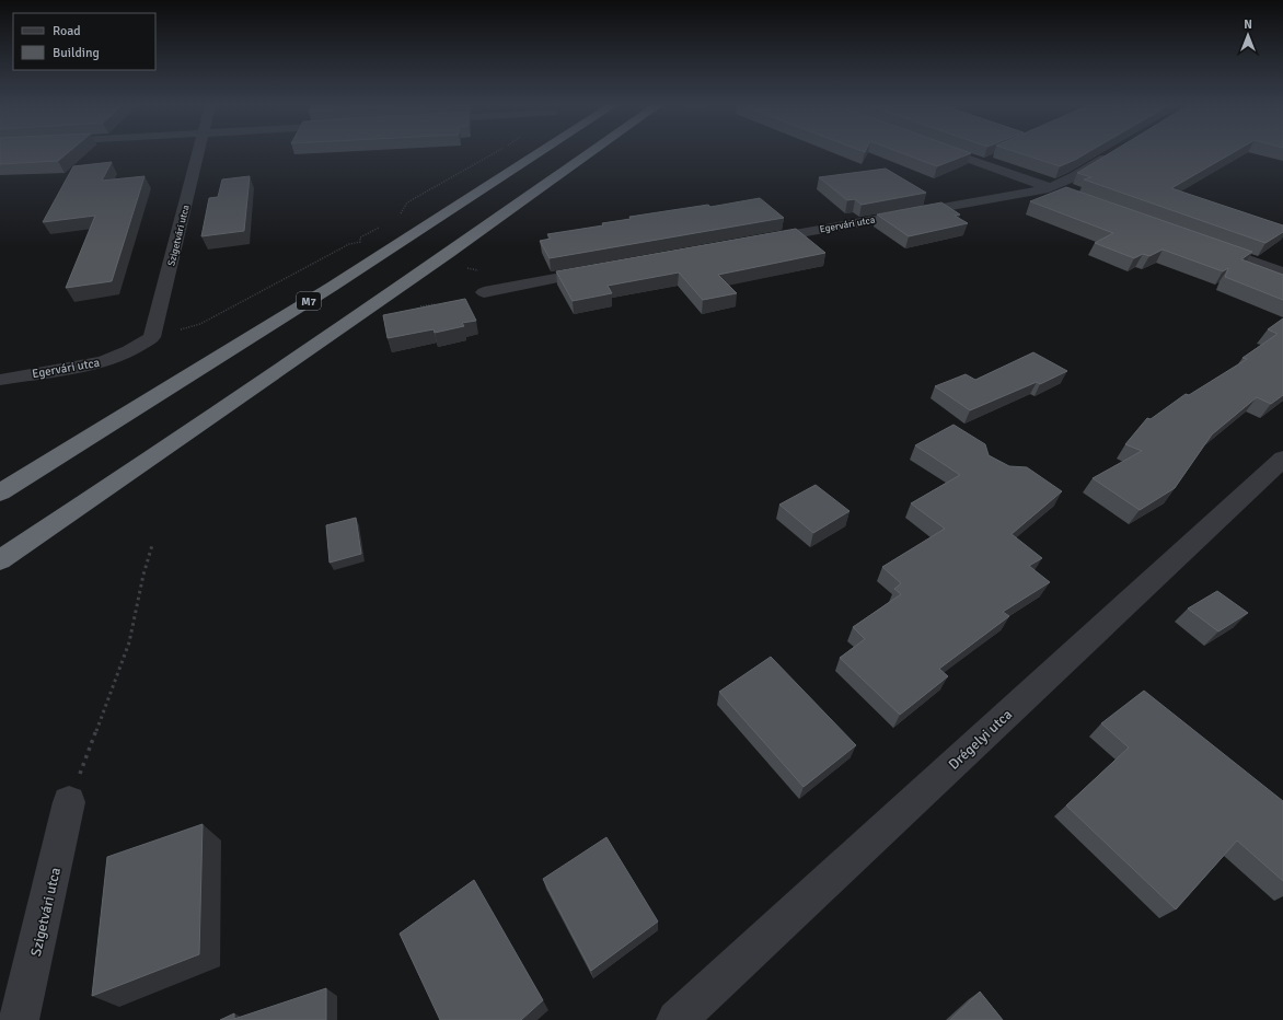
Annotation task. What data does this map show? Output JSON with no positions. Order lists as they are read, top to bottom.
{
  "streets": {
    "highway": ["M7"],
    "street": ["Egervári utca", "Szigetvári utca", "Drégelyi utca"]
  },
  "crossings": [
    ["Egervári utca", "Szigetvári utca"]
  ],
  "legend": ["Road", "Building"],
  "north": "top"
}
